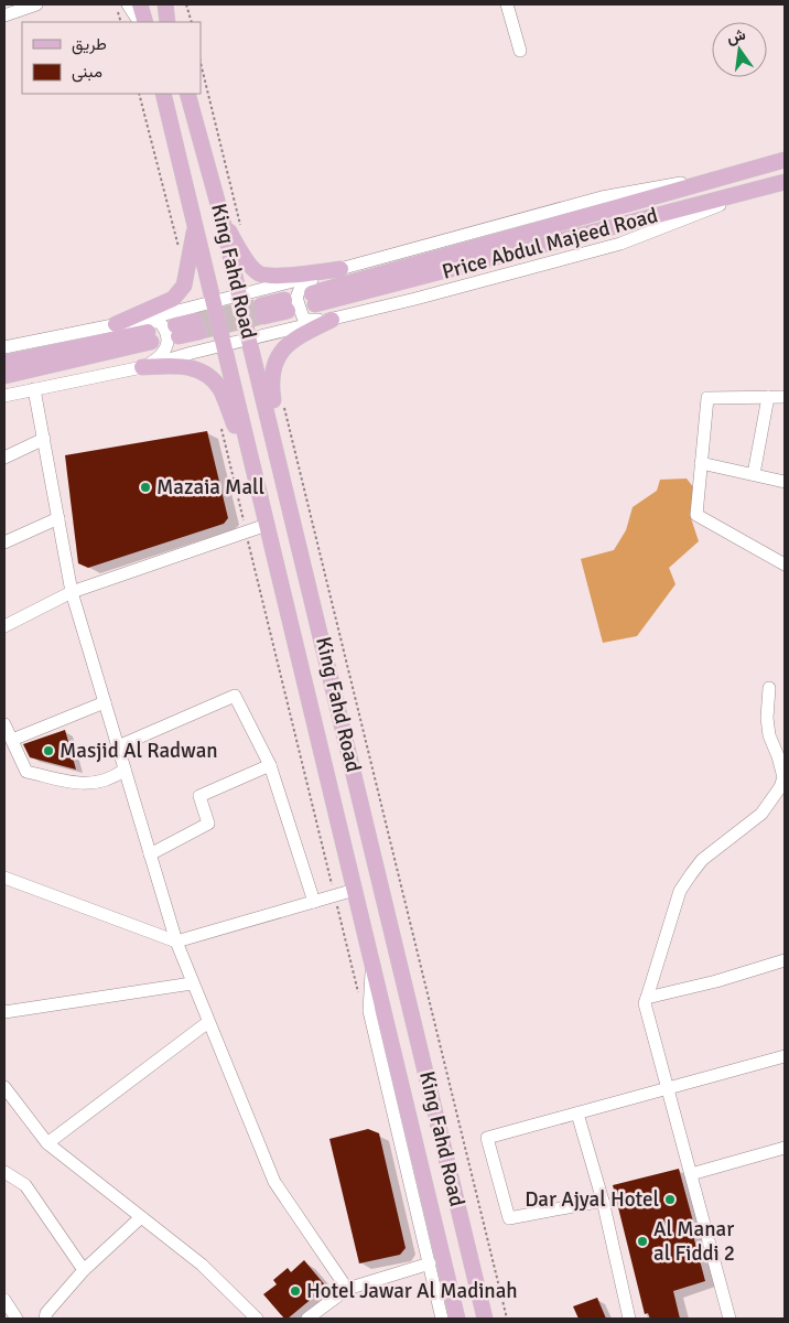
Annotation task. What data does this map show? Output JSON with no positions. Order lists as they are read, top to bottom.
{
  "streets": {
    "main road": ["Price Abdul Majeed Road", "King Fahd Road"]
  },
  "places": [
    "Mazaia Mall",
    "Masjid Al Radwan",
    "Dar Ajyal Hotel",
    "Al Manar al Fiddi 2",
    "Hotel Jawar Al Madinah"
  ],
  "legend": ["طريق", "مبنى"],
  "north": "top"
}
